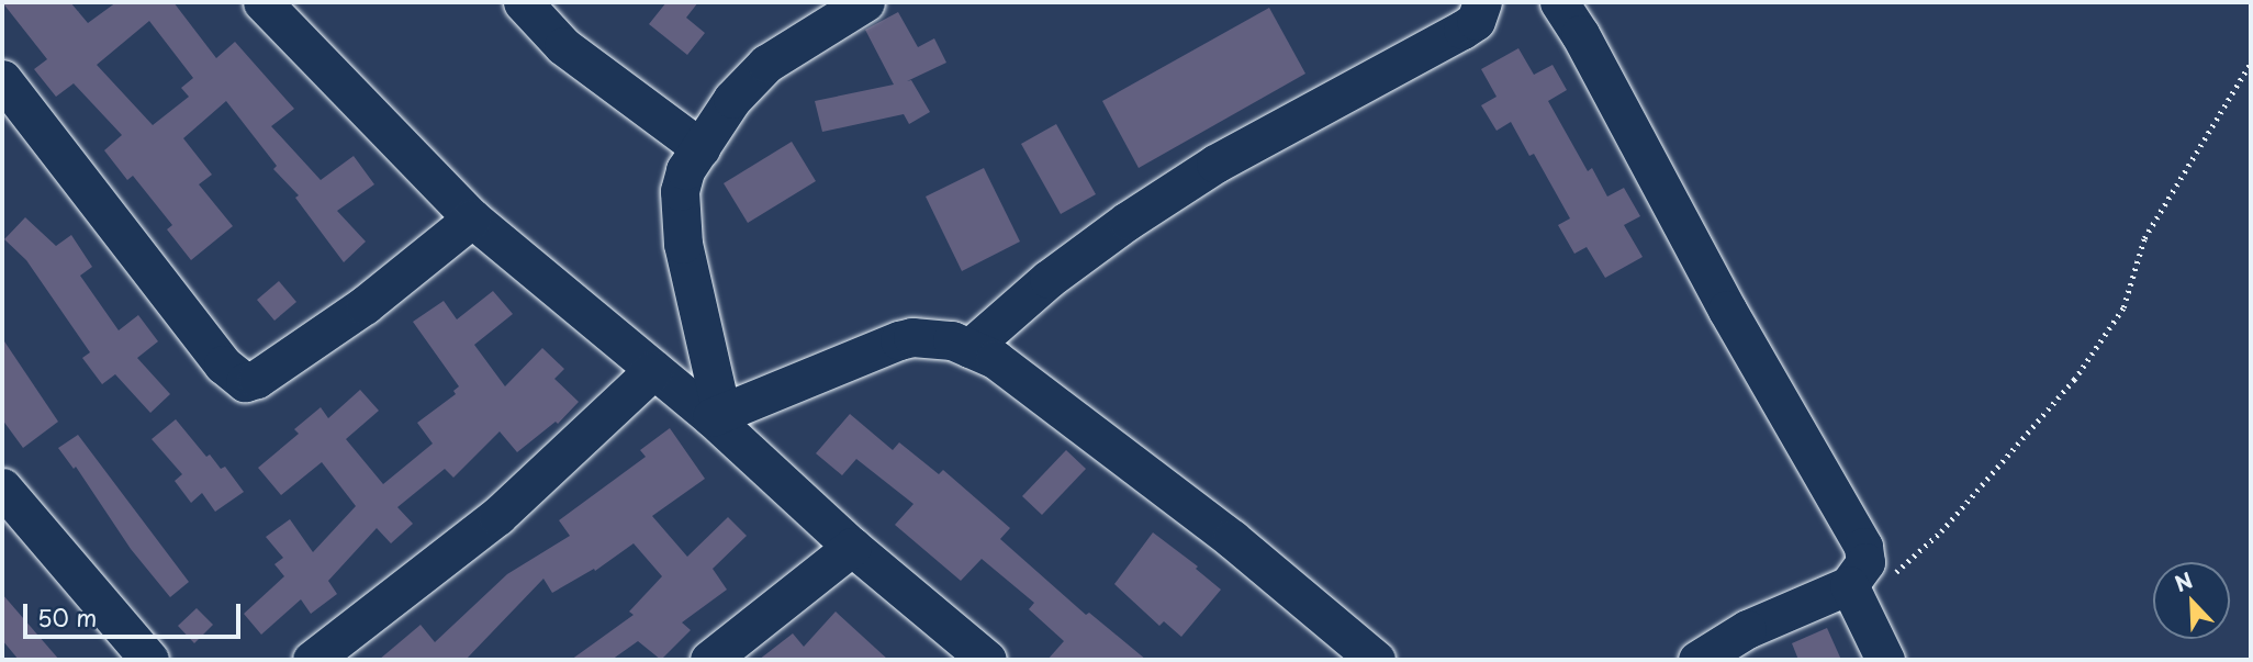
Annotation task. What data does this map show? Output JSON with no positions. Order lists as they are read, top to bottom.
{
  "scale_bar": "50 m",
  "north": "top left"
}
